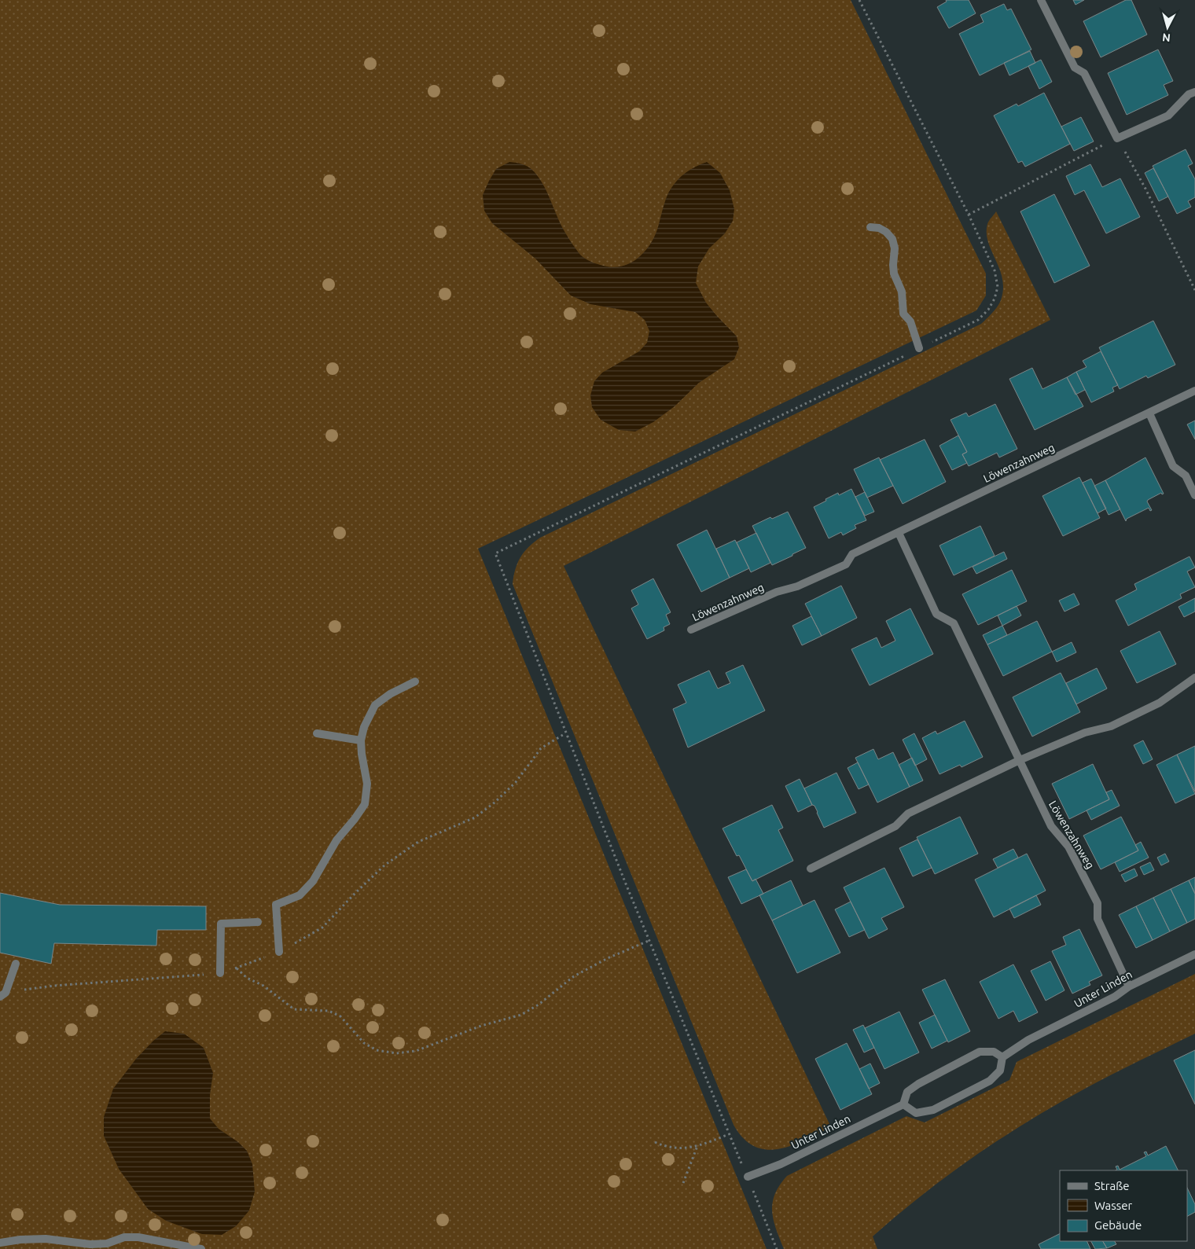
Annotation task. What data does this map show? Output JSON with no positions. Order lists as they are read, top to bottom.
{
  "streets": {
    "street": ["Löwenzahnweg", "Unter Linden"]
  },
  "crossings": [
    ["Löwenzahnweg", "Unter Linden"]
  ],
  "legend": ["Straße", "Wasser", "Gebäude"],
  "north": "bottom"
}
